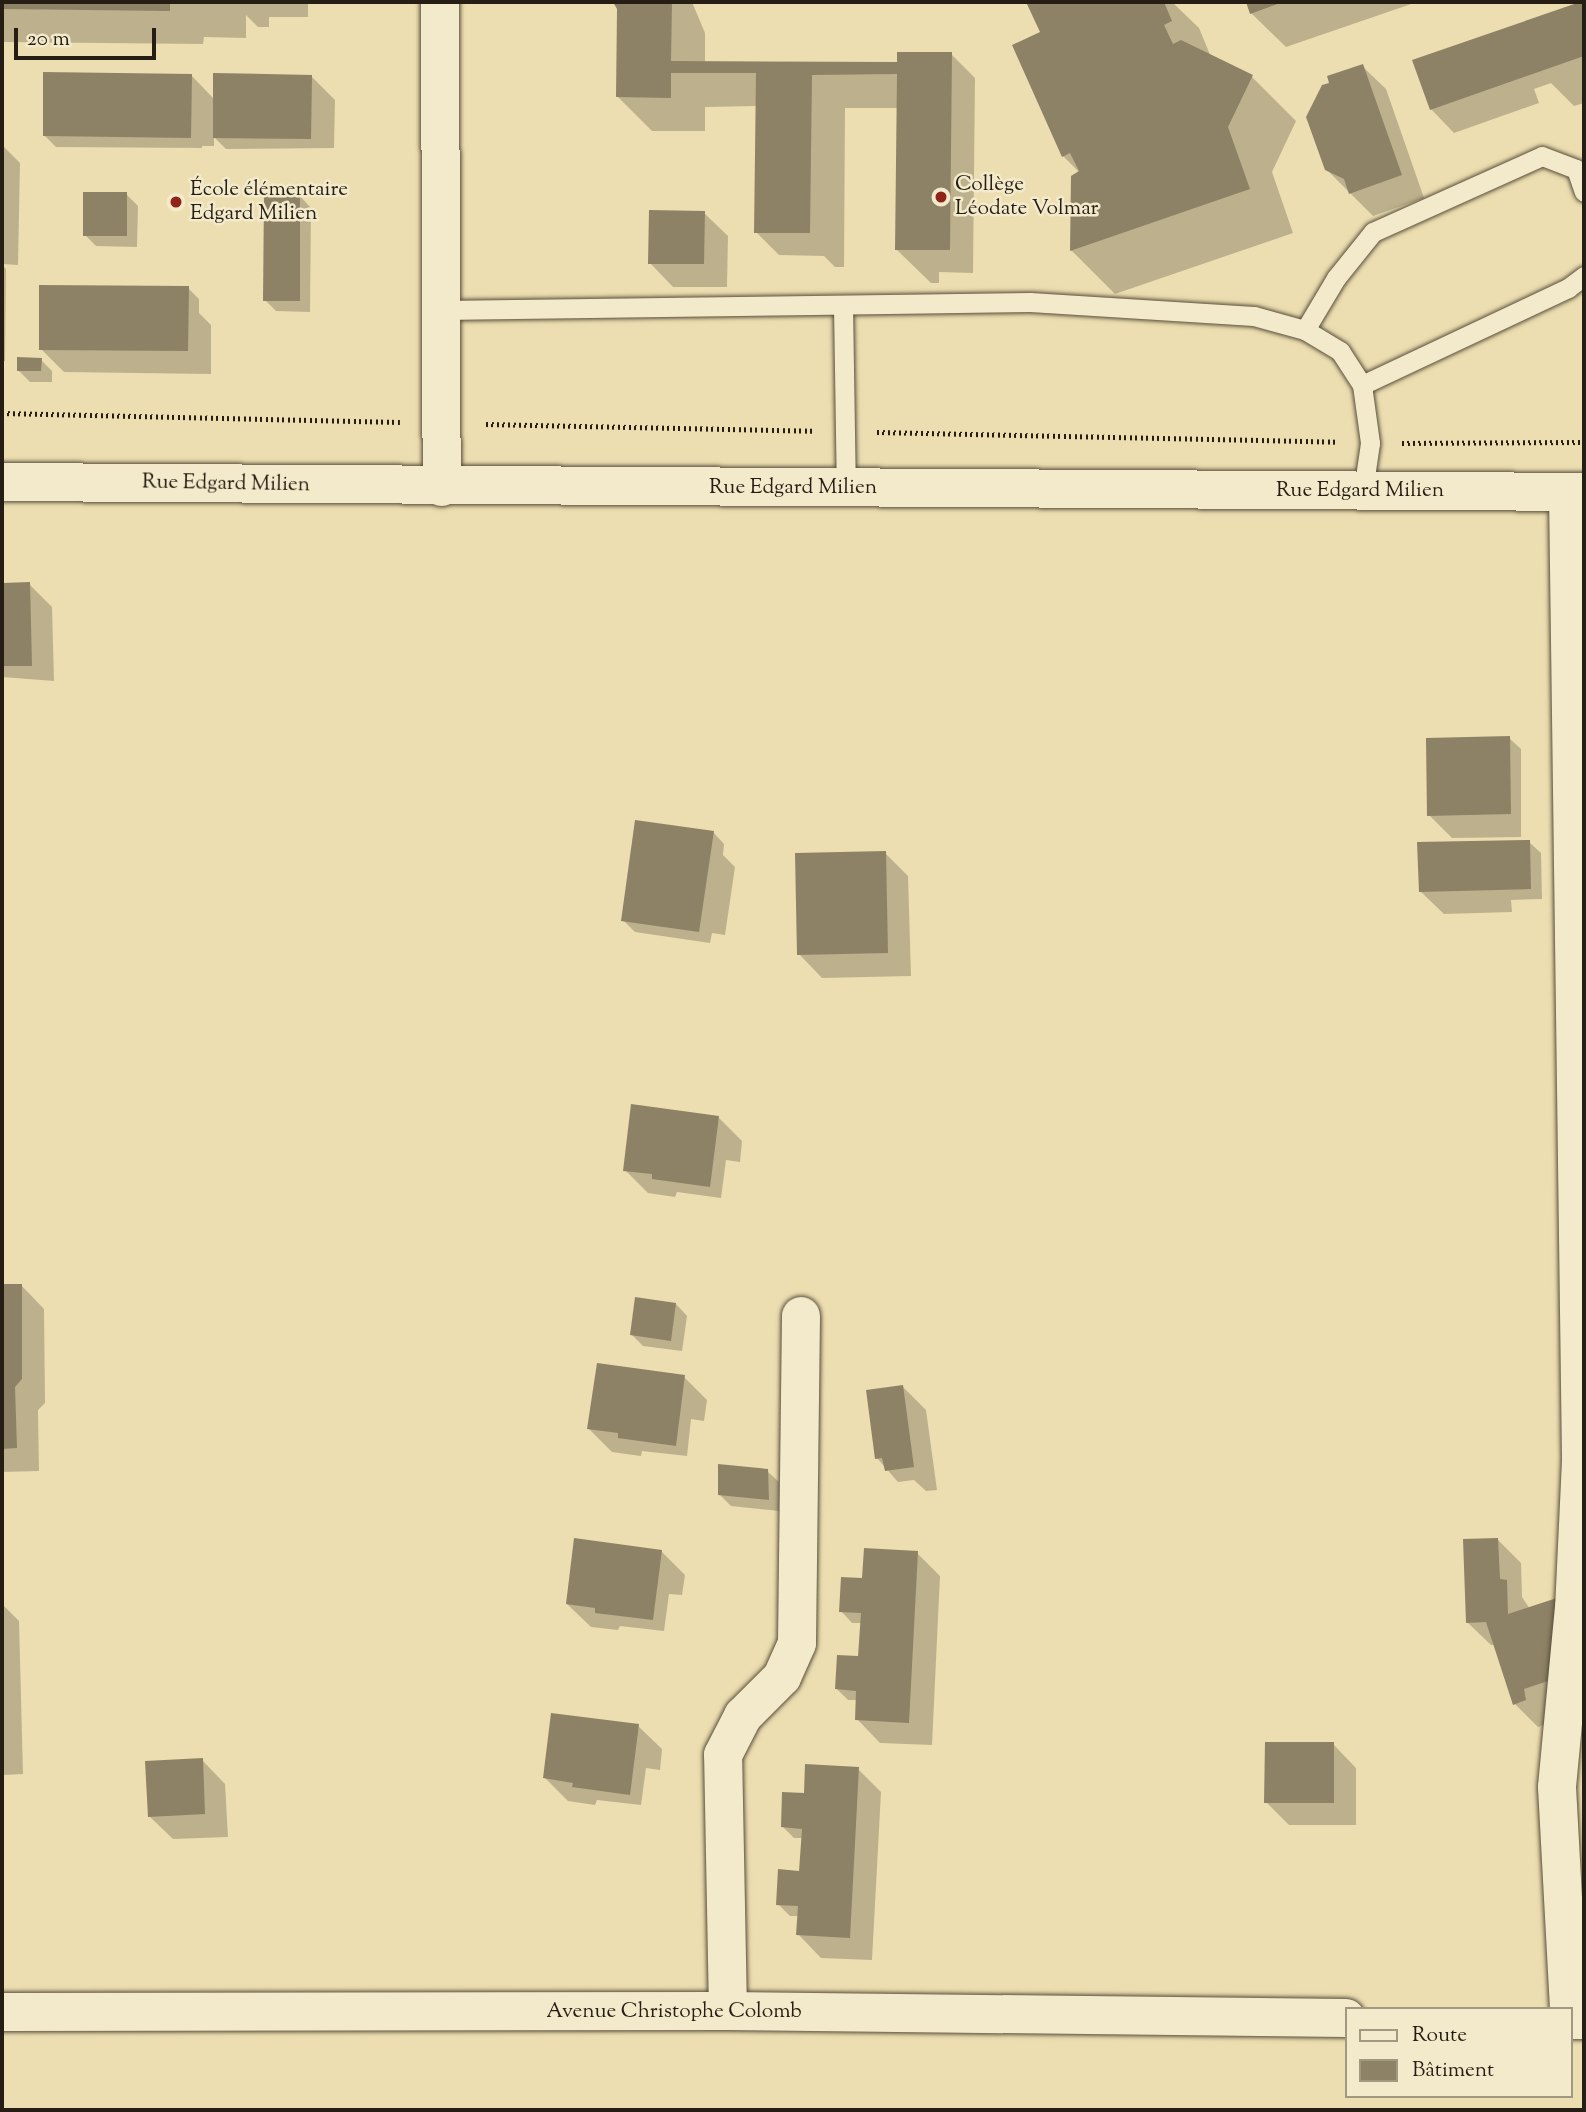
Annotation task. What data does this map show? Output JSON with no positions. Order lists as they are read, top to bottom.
{
  "streets": {
    "street": ["Rue Edgard Milien", "Avenue Christophe Colomb"]
  },
  "places": ["Collège Léodate Volmar", "École élémentaire Edgard Milien"],
  "legend": ["Route", "Bâtiment"],
  "scale_bar": "20 m"
}
